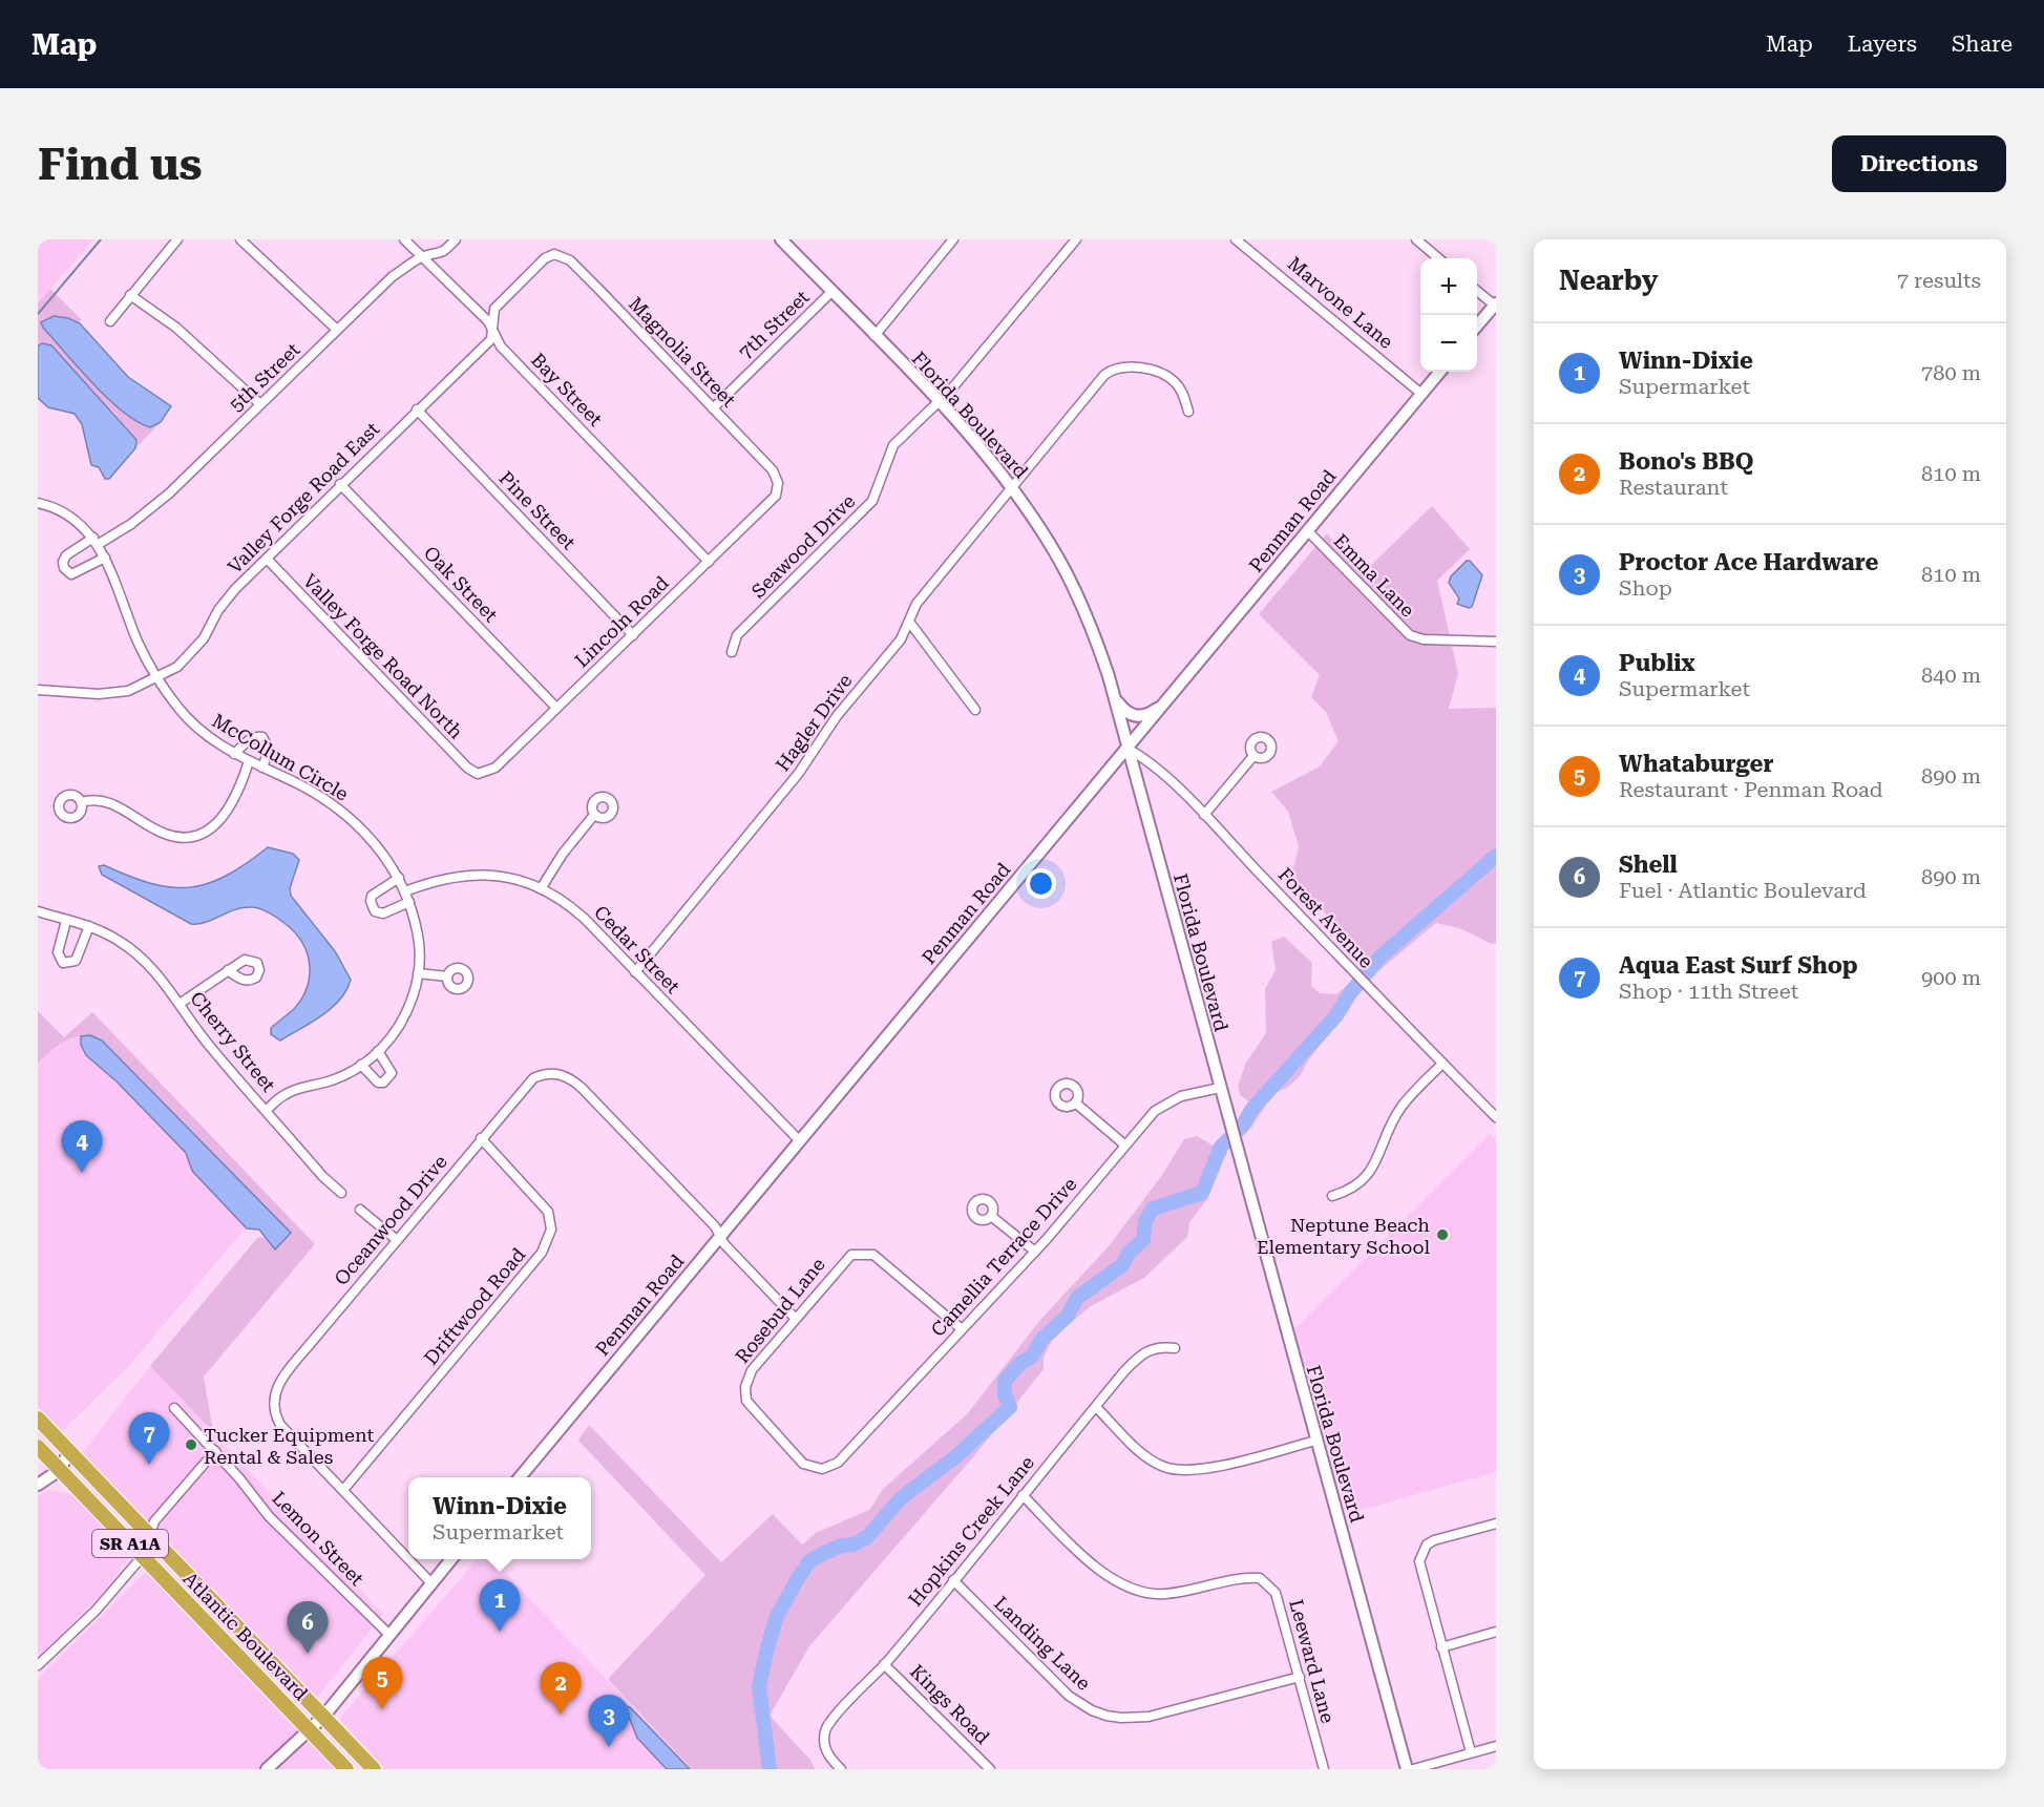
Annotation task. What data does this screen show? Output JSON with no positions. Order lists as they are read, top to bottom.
{
  "streets": {
    "highway": ["SR A1A", "Atlantic Boulevard"],
    "street": [
      "Marvone Lane",
      "7th Street",
      "Magnolia Street",
      "5th Street",
      "Bay Street",
      "Florida Boulevard",
      "Valley Forge Road East",
      "Pine Street",
      "Penman Road",
      "Seawood Drive",
      "Emma Lane",
      "Oak Street",
      "Lincoln Road",
      "Valley Forge Road North",
      "Hagler Drive",
      "McCollum Circle",
      "Forest Avenue",
      "Cedar Street",
      "Cherry Street",
      "Oceanwood Drive",
      "Camellia Terrace Drive",
      "Driftwood Road",
      "Rosebud Lane",
      "Hopkins Creek Lane",
      "Lemon Street",
      "Landing Lane",
      "Leeward Lane",
      "Kings Road"
    ]
  },
  "crossings": [
    ["Marvone Lane", "Penman Road"],
    ["7th Street", "Magnolia Street"],
    ["7th Street", "Florida Boulevard"],
    ["Magnolia Street", "Valley Forge Road East"],
    ["Magnolia Street", "Lincoln Road"],
    ["5th Street", "Bay Street"],
    ["5th Street", "McCollum Circle"],
    ["Bay Street", "Valley Forge Road East"],
    ["Bay Street", "Lincoln Road"],
    ["Florida Boulevard", "Penman Road"],
    ["Florida Boulevard", "Seawood Drive"],
    ["Florida Boulevard", "Hagler Drive"],
    ["Florida Boulevard", "Forest Avenue"],
    ["Florida Boulevard", "Camellia Terrace Drive"],
    ["Valley Forge Road East", "Pine Street"],
    ["Valley Forge Road East", "Oak Street"],
    ["Valley Forge Road East", "Valley Forge Road North"],
    ["Valley Forge Road East", "McCollum Circle"],
    ["Pine Street", "Lincoln Road"],
    ["Penman Road", "Emma Lane"],
    ["Penman Road", "Forest Avenue"],
    ["Penman Road", "Cedar Street"],
    ["Penman Road", "Oceanwood Drive"],
    ["Oak Street", "Lincoln Road"],
    ["Lincoln Road", "Valley Forge Road North"],
    ["Hagler Drive", "Cedar Street"],
    ["McCollum Circle", "Cedar Street"],
    ["McCollum Circle", "Cherry Street"],
    ["Oceanwood Drive", "Driftwood Road"],
    ["Camellia Terrace Drive", "Rosebud Lane"],
    ["Hopkins Creek Lane", "Landing Lane"],
    ["Hopkins Creek Lane", "Leeward Lane"],
    ["Hopkins Creek Lane", "Kings Road"],
    ["Landing Lane", "Leeward Lane"]
  ],
  "places": ["Neptune Beach Elementary School", "Tucker Equipment Rental & Sales"],
  "page": {
    "header": "Map",
    "nav": ["Map", "Layers", "Share"],
    "buttons": "Directions",
    "title": "Find us",
    "heading": ["Nearby", "7 results"],
    "map_buttons": ["+", "−"],
    "list": [
      {
        "mark": "1",
        "name": "Winn-Dixie",
        "note": "Supermarket",
        "value": "780 m"
      },
      {
        "mark": "2",
        "name": "Bono's BBQ",
        "note": "Restaurant",
        "value": "810 m"
      },
      {
        "mark": "3",
        "name": "Proctor Ace Hardware",
        "note": "Shop",
        "value": "810 m"
      },
      {
        "mark": "4",
        "name": "Publix",
        "note": "Supermarket",
        "value": "840 m"
      },
      {
        "mark": "5",
        "name": "Whataburger",
        "note": "Restaurant · Penman Road",
        "value": "890 m"
      },
      {
        "mark": "6",
        "name": "Shell",
        "note": "Fuel · Atlantic Boulevard",
        "value": "890 m"
      },
      {
        "mark": "7",
        "name": "Aqua East Surf Shop",
        "note": "Shop · 11th Street",
        "value": "900 m"
      }
    ],
    "pins": [
      "4",
      "7",
      "1",
      "6",
      "5",
      "2",
      "3"
    ],
    "popup": ["Winn-Dixie", "Supermarket"]
  }
}
